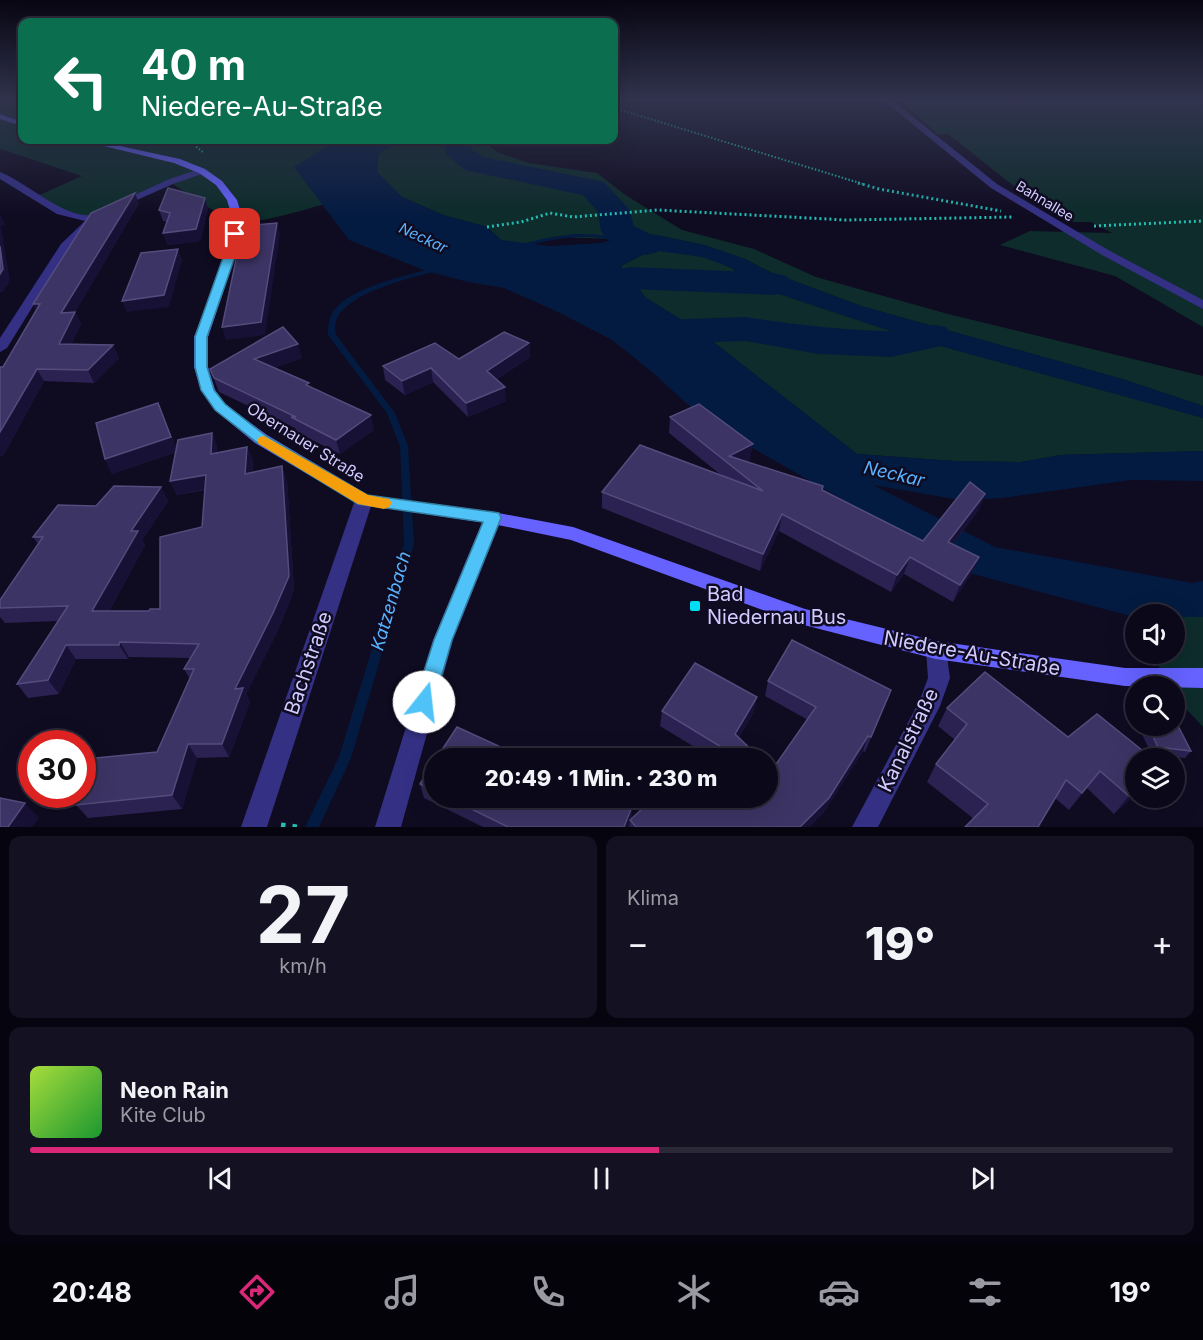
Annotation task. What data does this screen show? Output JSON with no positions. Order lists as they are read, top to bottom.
{
  "streets": {
    "main road": ["Obernauer Straße", "Niedere-Au-Straße"],
    "street": ["Bahnallee", "Bachstraße", "Kanalstraße"]
  },
  "crossings": [
    ["Obernauer Straße", "Niedere-Au-Straße"],
    ["Obernauer Straße", "Bachstraße"],
    ["Niedere-Au-Straße", "Bachstraße"],
    ["Niedere-Au-Straße", "Kanalstraße"]
  ],
  "water": ["Neckar", "Katzenbach"],
  "places": {
    "transit": ["Bad Niedernau Bus"]
  },
  "page": {
    "turn": ["40 m", "Niedere-Au-Straße"],
    "limit": "30",
    "trip": "20:49 · 1 Min. · 230 m",
    "tile": [
      ["27", "km/h"],
      "Klima"
    ],
    "heat": ["−", "19°", "+"],
    "song": ["Neon Rain", "Kite Club"],
    "tabs": ["20:48", "19°"]
  }
}
